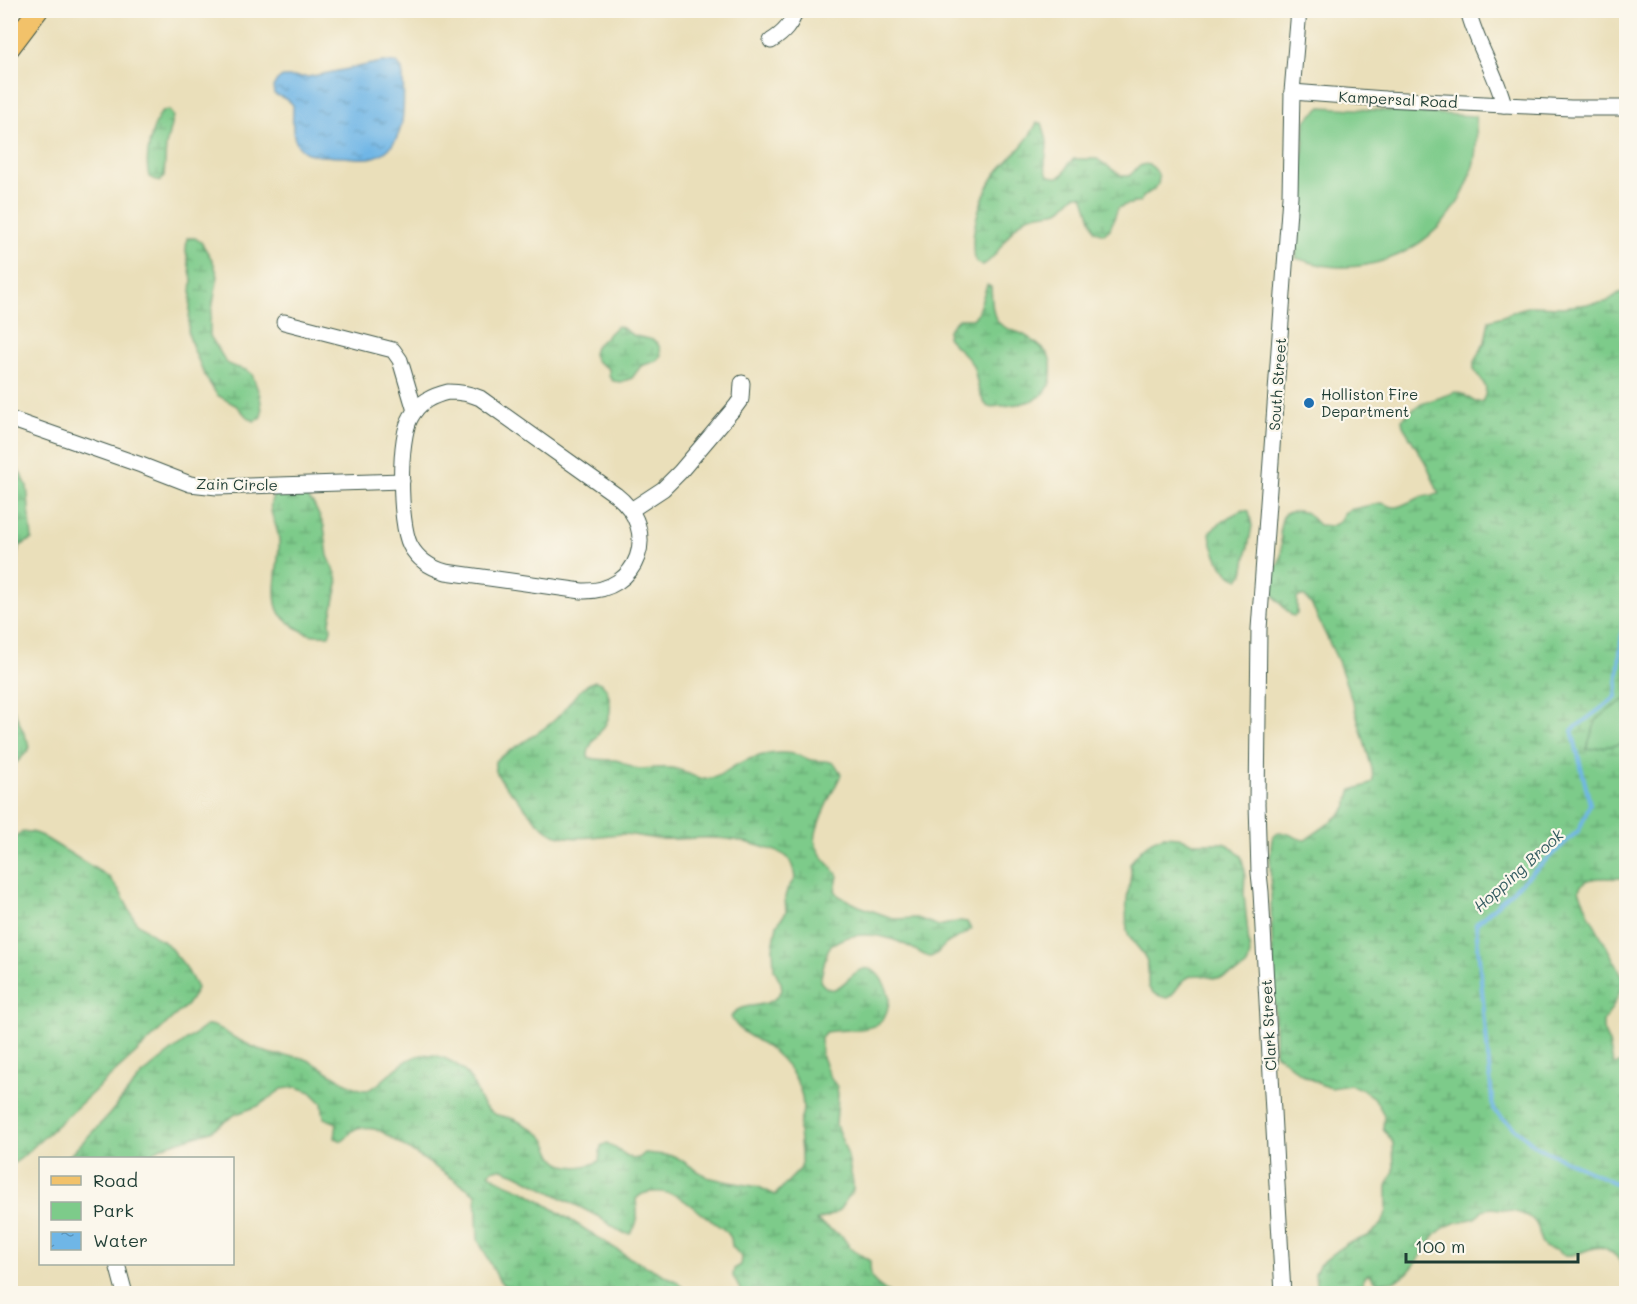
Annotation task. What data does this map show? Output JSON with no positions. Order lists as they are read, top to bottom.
{
  "streets": {
    "street": [
      "Kampersal Road",
      "South Street",
      "Zain Circle",
      "Clark Street"
    ]
  },
  "crossings": [
    ["Kampersal Road", "South Street"],
    ["South Street", "Clark Street"]
  ],
  "water": ["Hopping Brook"],
  "places": ["Holliston Fire Department"],
  "legend": ["Road", "Park", "Water"],
  "scale_bar": "100 m"
}
